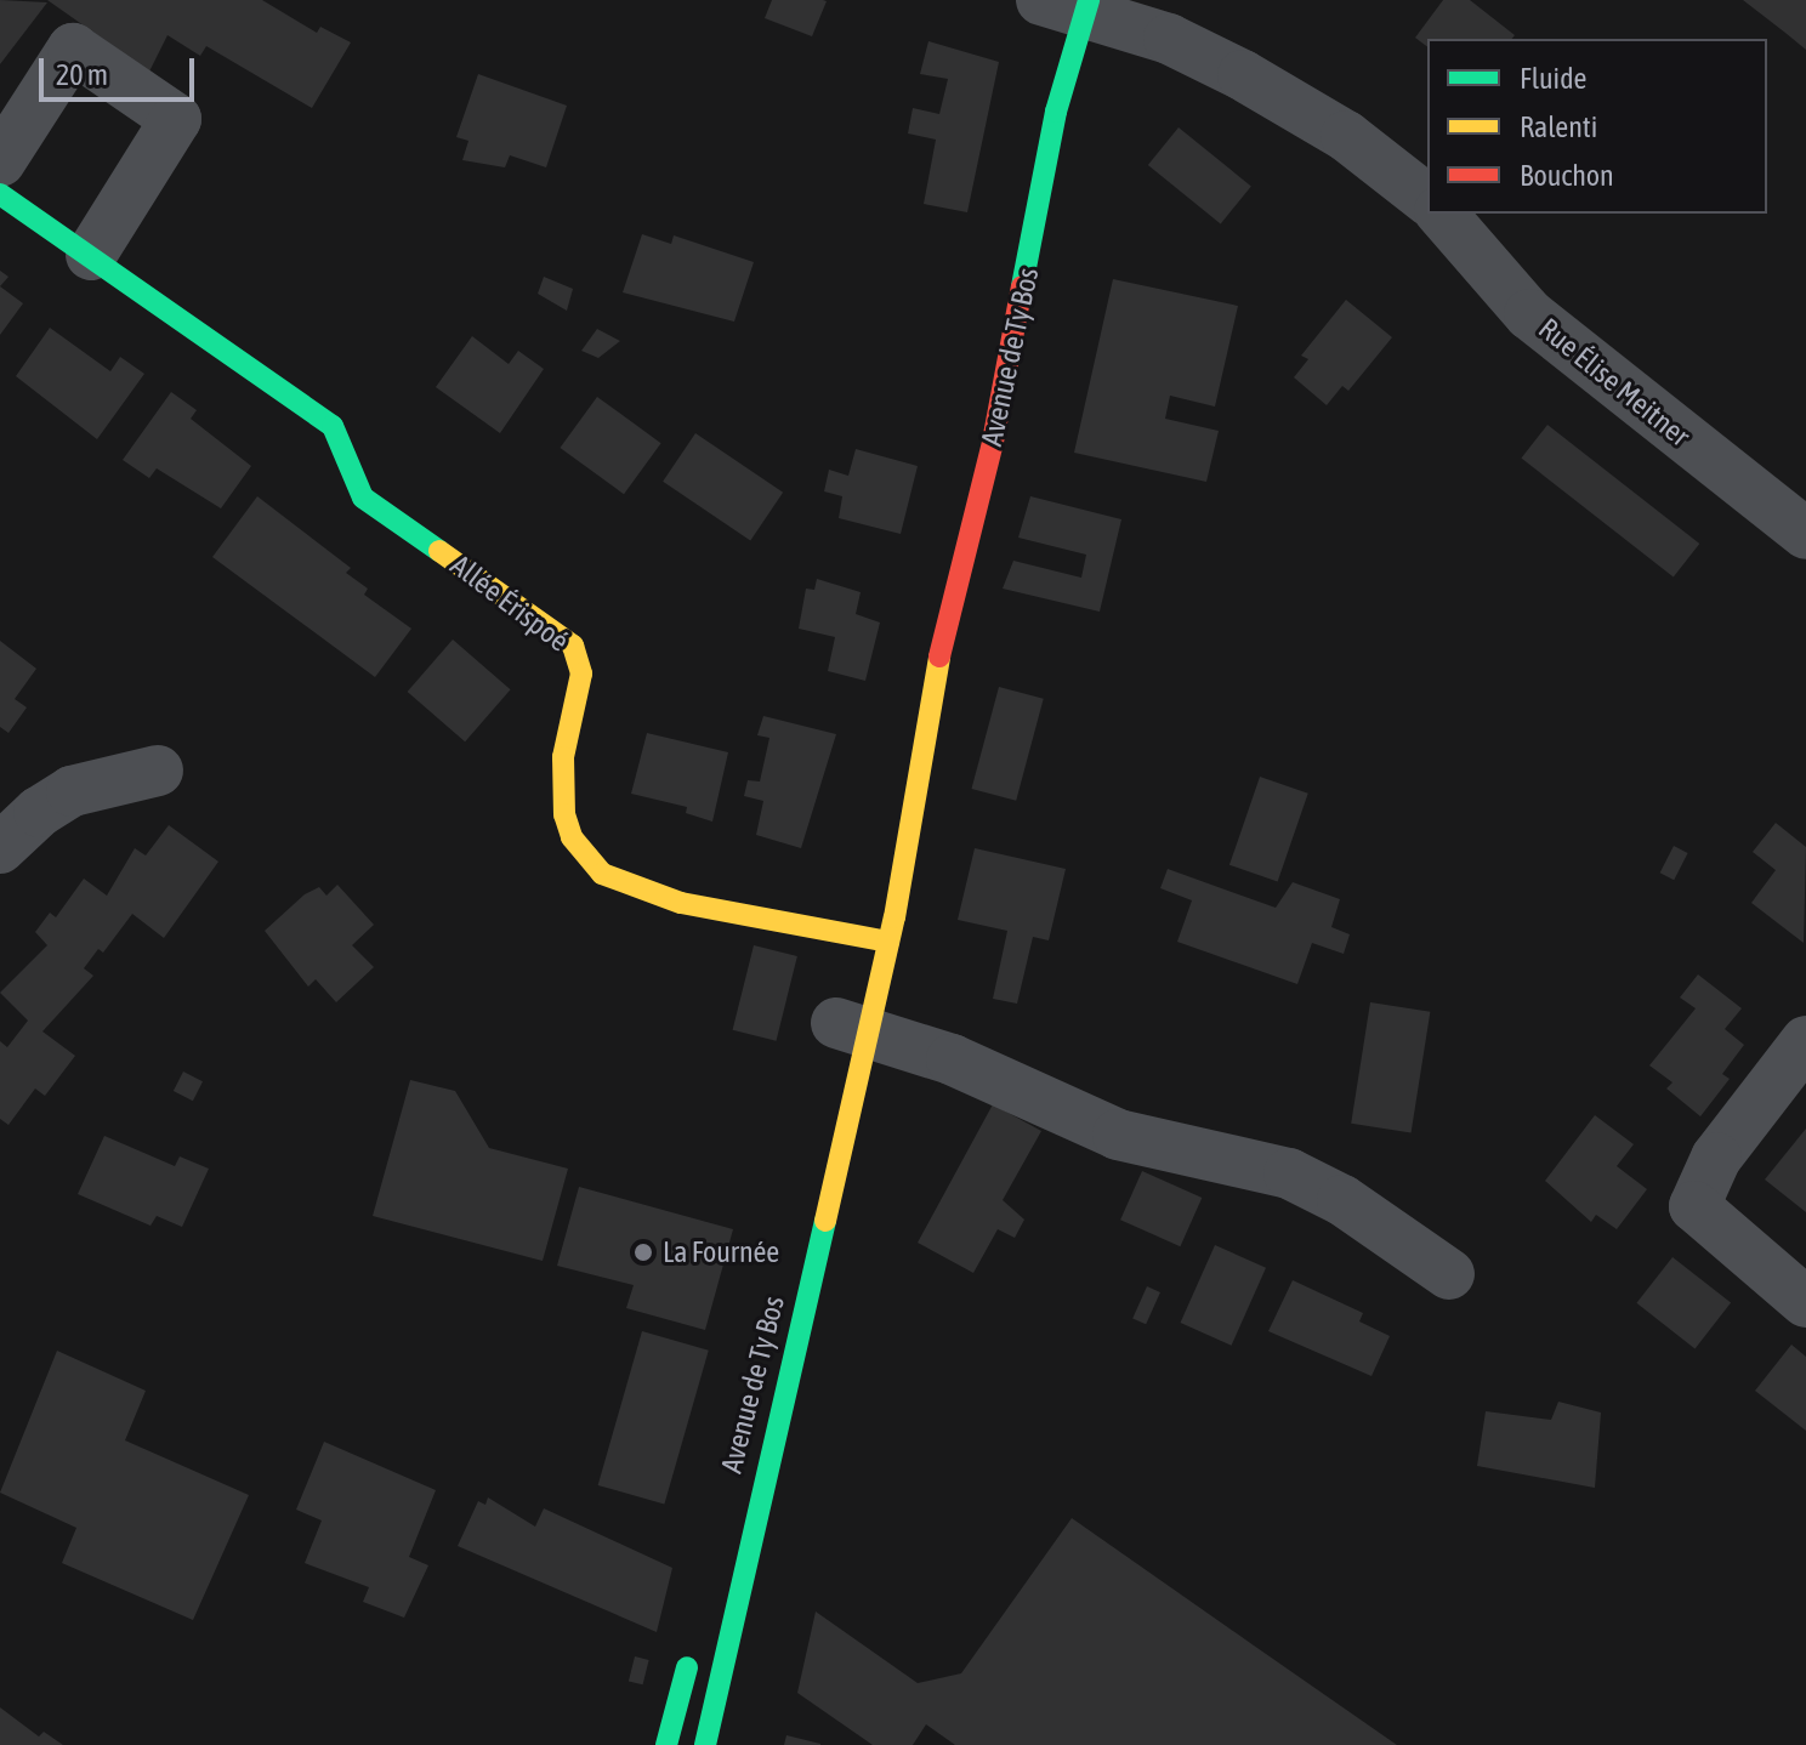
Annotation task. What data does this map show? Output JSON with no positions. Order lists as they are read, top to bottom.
{
  "streets": {
    "main road": ["Avenue de Ty Bos", "Allée Érispoé"],
    "street": ["Rue Élise Meitner"]
  },
  "crossings": [
    ["Avenue de Ty Bos", "Allée Érispoé"]
  ],
  "places": ["La Fournée"],
  "legend": ["Fluide", "Ralenti", "Bouchon"],
  "scale_bar": "20 m"
}
